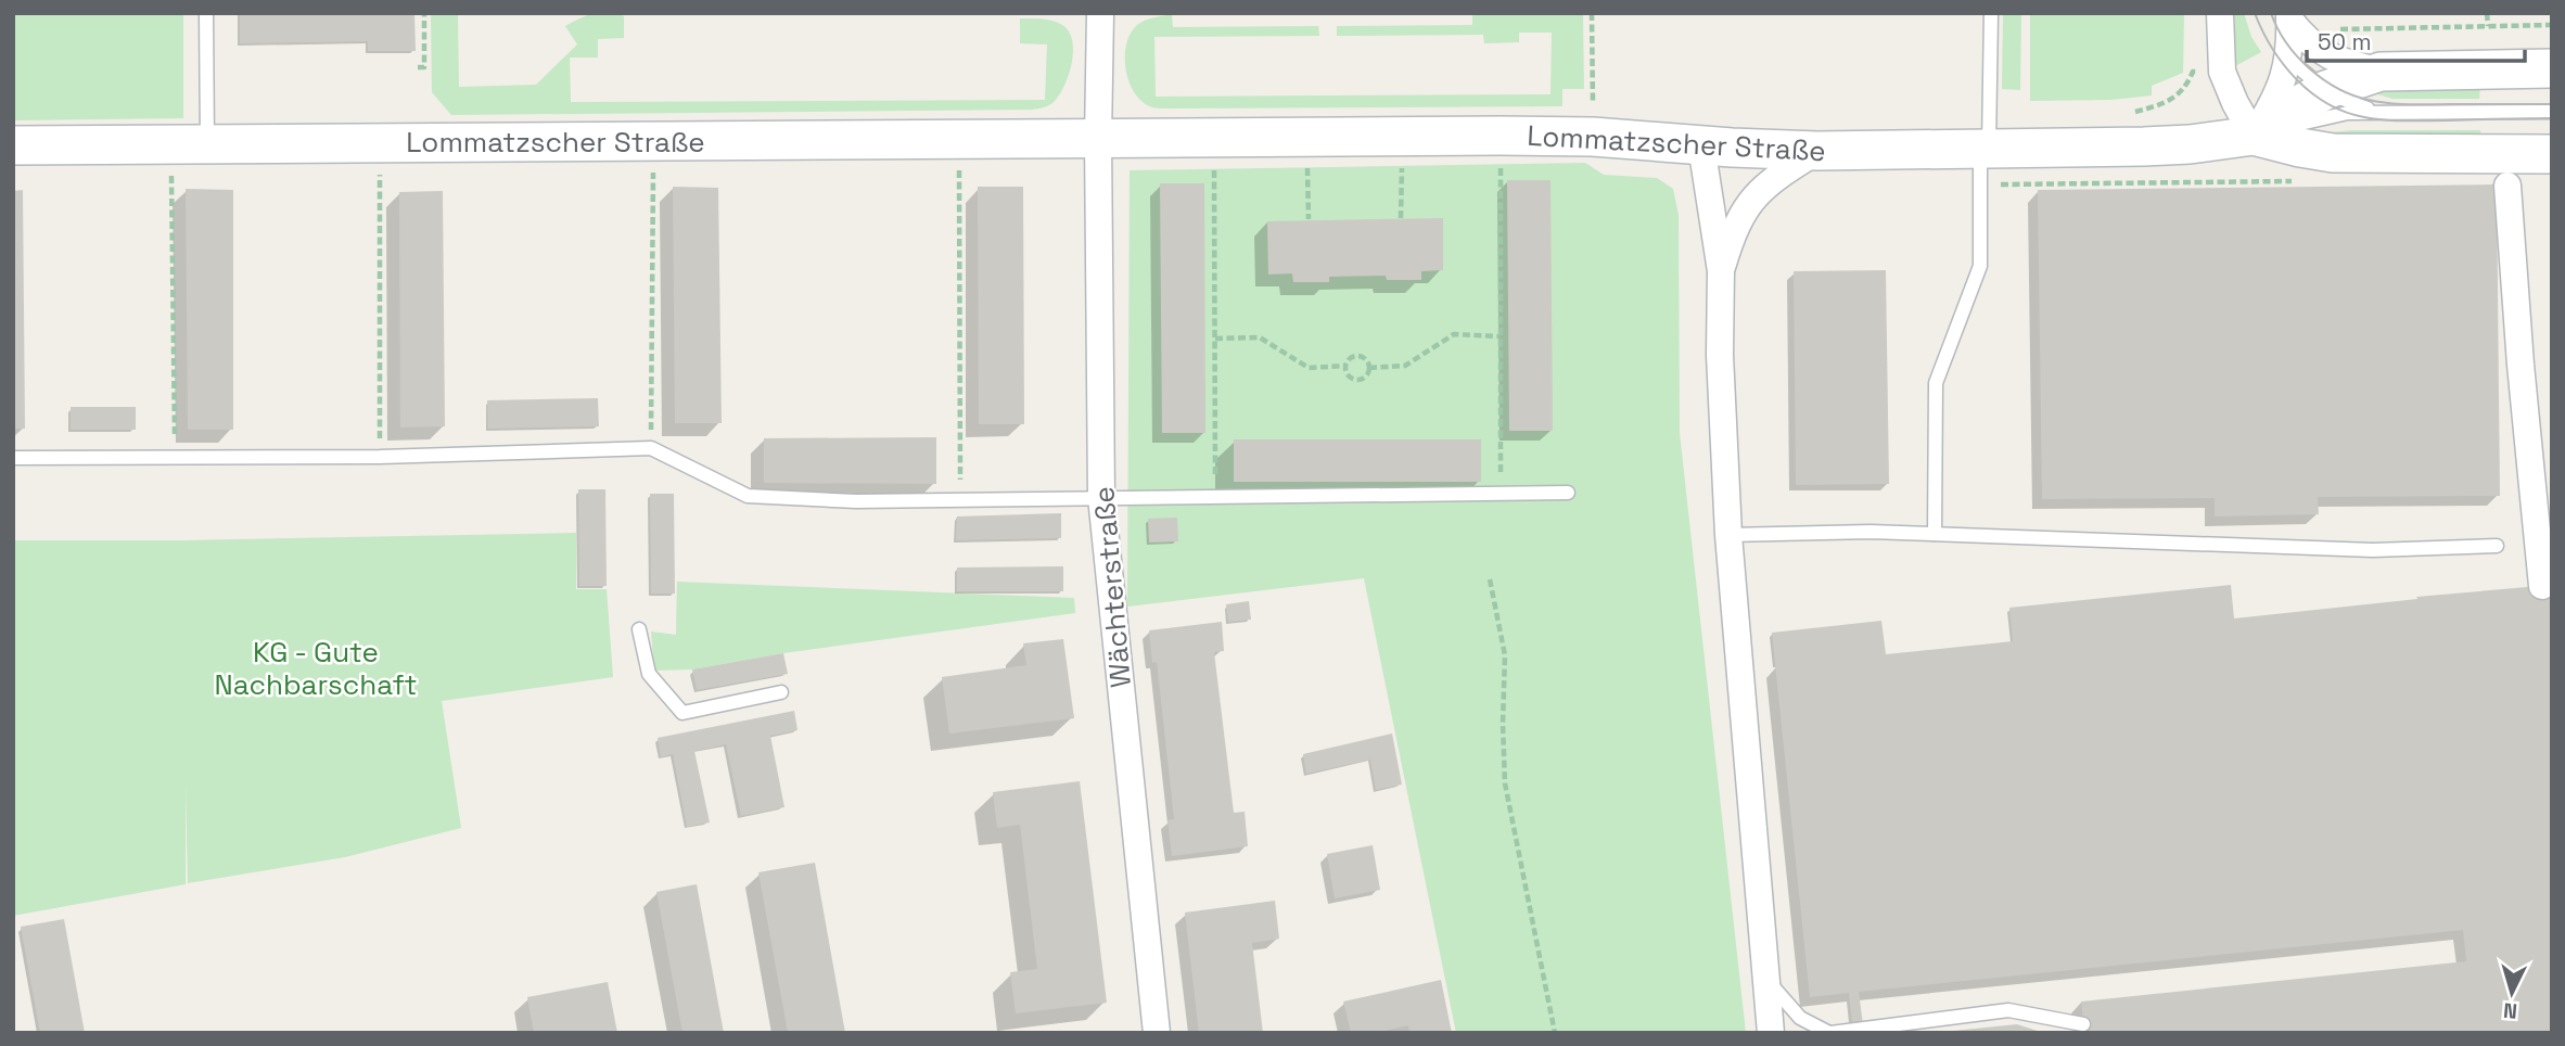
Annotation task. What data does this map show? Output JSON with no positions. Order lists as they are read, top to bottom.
{
  "streets": {
    "main road": ["Lommatzscher Straße"],
    "street": ["Wächterstraße"]
  },
  "crossings": [
    ["Lommatzscher Straße", "Wächterstraße"]
  ],
  "parks": ["KG - Gute Nachbarschaft"],
  "scale_bar": "50 m",
  "north": "bottom"
}
